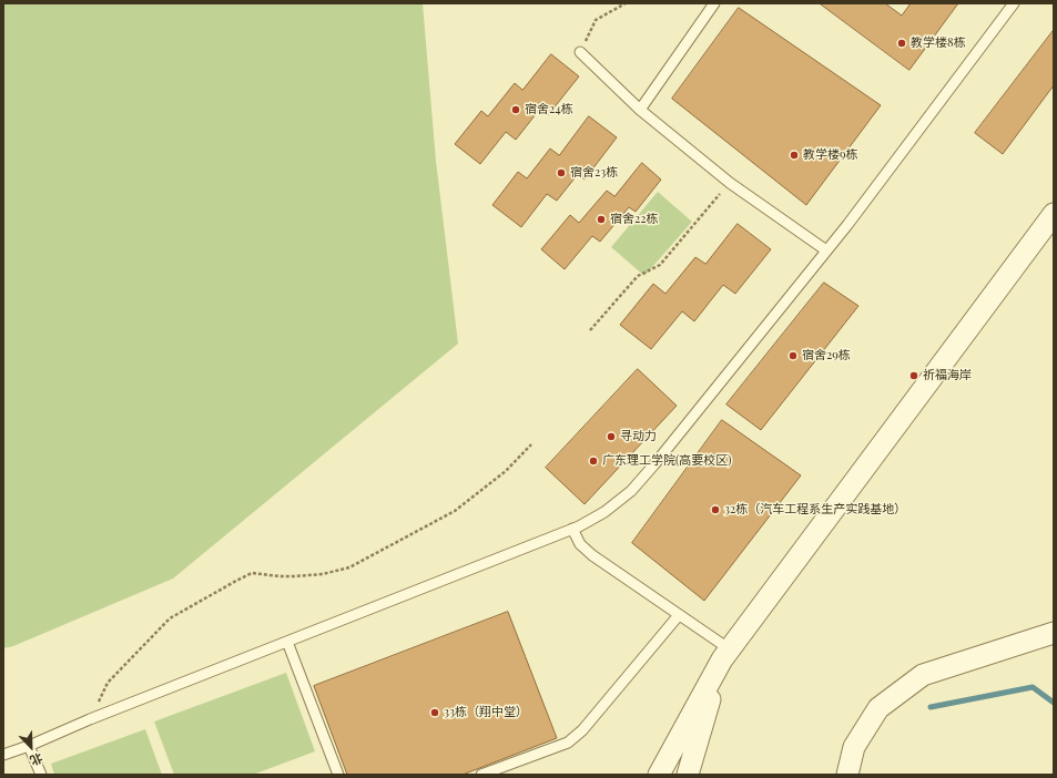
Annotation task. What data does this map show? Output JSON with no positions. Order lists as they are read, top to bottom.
{
  "places": [
    "教学楼8栋",
    "宿舍24栋",
    "教学楼9栋",
    "宿舍23栋",
    "宿舍22栋",
    "宿舍29栋",
    "祈福海岸",
    "寻动力",
    "广东理工学院(高要校区)",
    "32栋（汽车工程系生产实践基地）",
    "33栋（翔中堂）"
  ],
  "north": "bottom right"
}
